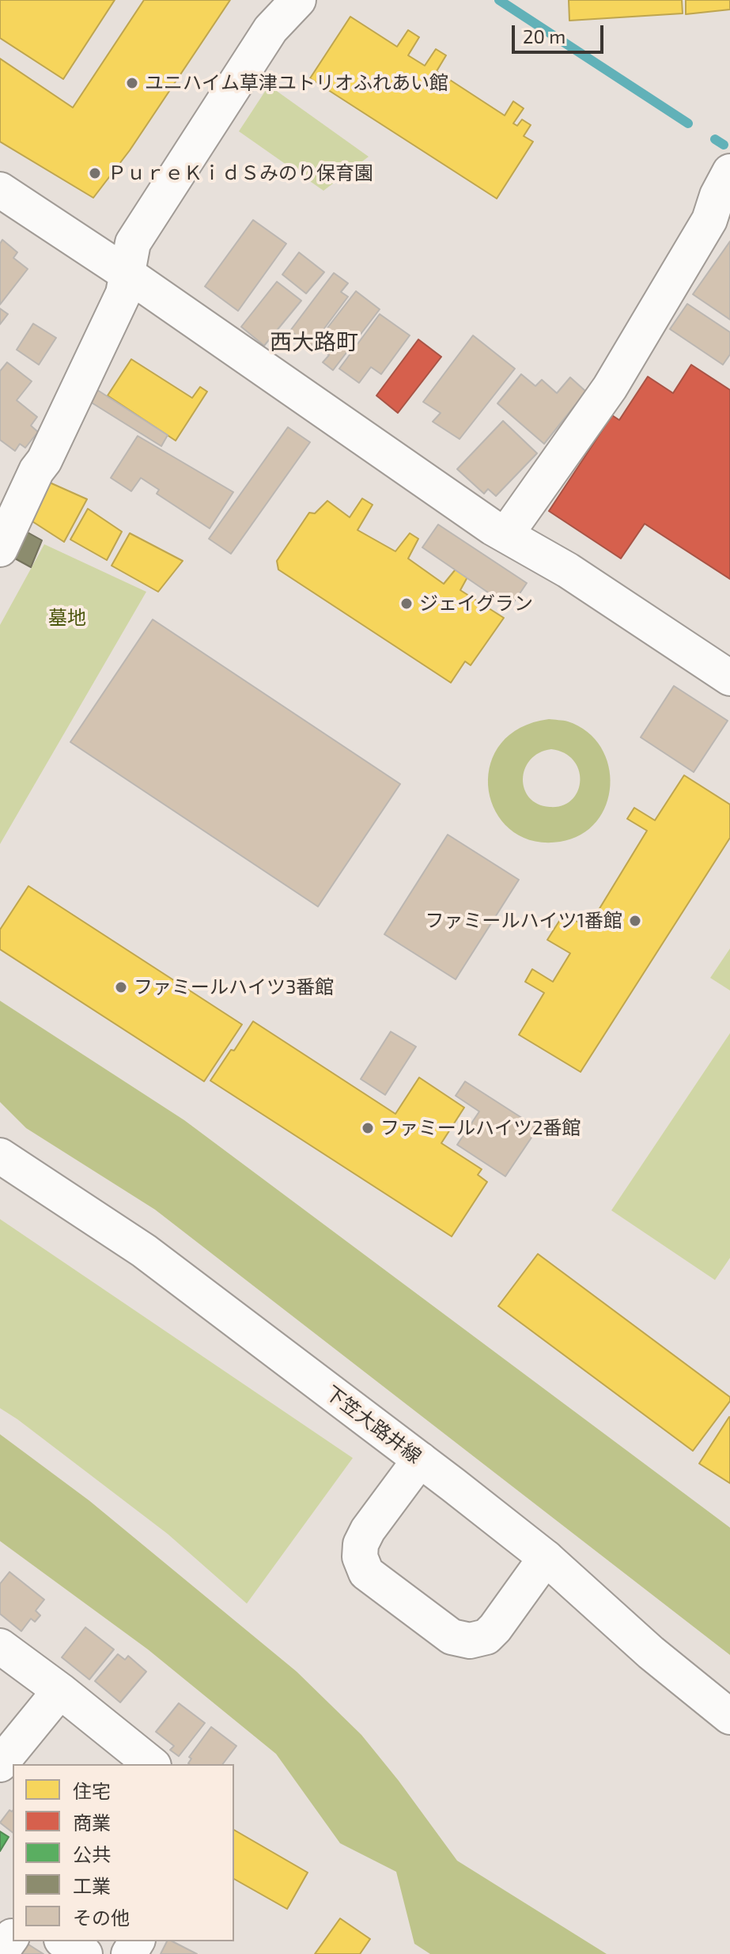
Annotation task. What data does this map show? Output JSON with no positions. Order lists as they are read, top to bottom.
{
  "streets": {
    "street": ["下笠大路井線"]
  },
  "districts": ["西大路町"],
  "parks": ["墓地"],
  "places": [
    "ユニハイム草津ユトリオふれあい館",
    "ＰｕｒｅＫｉｄＳみのり保育園",
    "ジェイグラン",
    "ファミールハイツ1番館",
    "ファミールハイツ3番館",
    "ファミールハイツ2番館"
  ],
  "legend": [
    "住宅",
    "商業",
    "公共",
    "工業",
    "その他"
  ],
  "scale_bar": "20 m"
}
